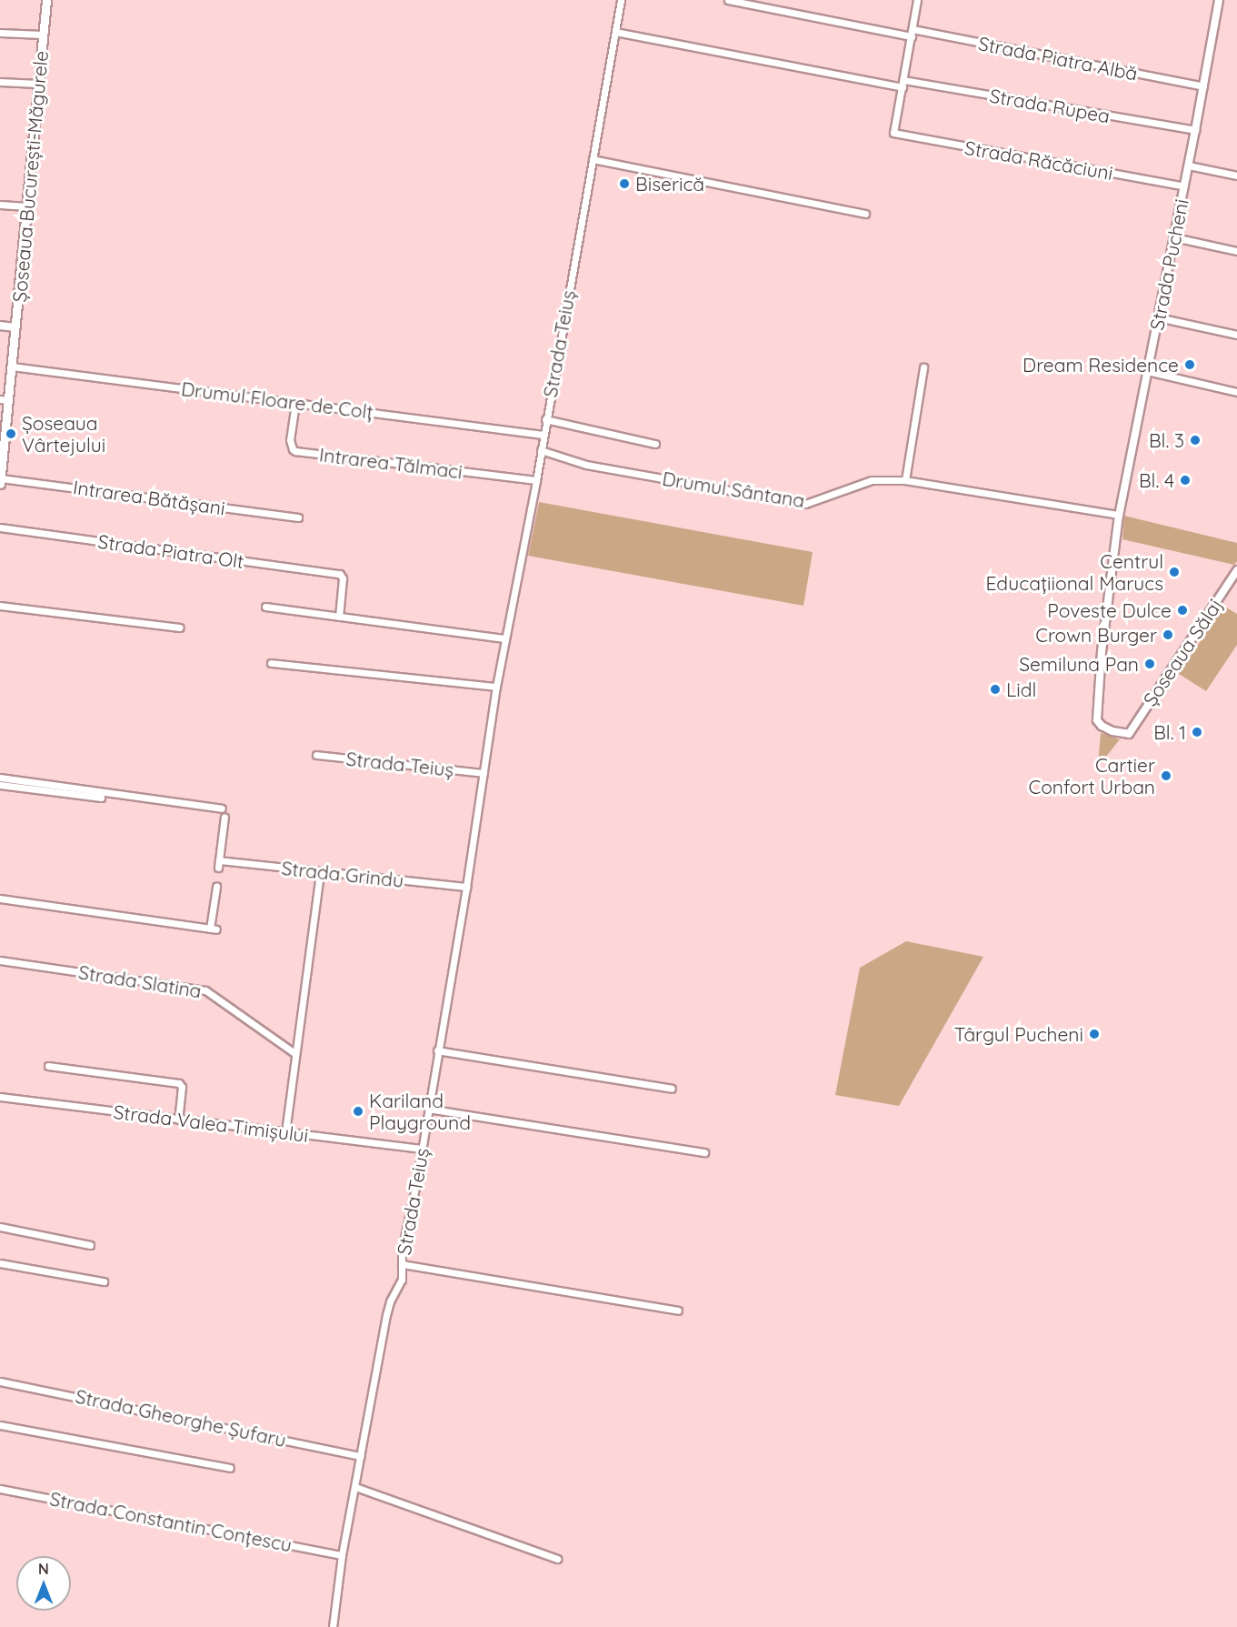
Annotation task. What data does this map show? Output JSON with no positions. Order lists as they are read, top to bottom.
{
  "streets": {
    "main road": ["Șoseaua București-Măgurele"],
    "street": [
      "Strada Piatra Albă",
      "Strada Rupea",
      "Strada Răcăciuni",
      "Strada Pucheni",
      "Strada Teiuș",
      "Drumul Floare de Colț",
      "Intrarea Tălmaci",
      "Drumul Sântana",
      "Intrarea Bătășani",
      "Strada Piatra Olt",
      "Șoseaua Sălaj",
      "Strada Grindu",
      "Strada Slatina",
      "Strada Valea Timișului",
      "Strada Gheorghe Șufaru",
      "Strada Constantin Conțescu"
    ]
  },
  "crossings": [
    ["Strada Piatra Albă", "Strada Pucheni"],
    ["Strada Rupea", "Strada Pucheni"],
    ["Strada Răcăciuni", "Strada Pucheni"],
    ["Șoseaua București-Măgurele", "Drumul Floare de Colț"],
    ["Șoseaua București-Măgurele", "Intrarea Bătășani"],
    ["Strada Pucheni", "Drumul Sântana"],
    ["Strada Pucheni", "Șoseaua Sălaj"],
    ["Strada Teiuș", "Drumul Floare de Colț"],
    ["Strada Teiuș", "Intrarea Tălmaci"],
    ["Strada Teiuș", "Drumul Sântana"],
    ["Strada Teiuș", "Strada Grindu"],
    ["Strada Teiuș", "Strada Valea Timișului"],
    ["Strada Teiuș", "Strada Gheorghe Șufaru"],
    ["Strada Teiuș", "Strada Constantin Conțescu"],
    ["Drumul Floare de Colț", "Intrarea Tălmaci"]
  ],
  "places": [
    "Biserică",
    "Dream Residence",
    "Șoseaua Vârtejului",
    "Bl. 3",
    "Bl. 4",
    "Centrul Educațiional Marucs",
    "Poveste Dulce",
    "Crown Burger",
    "Semiluna Pan",
    "Lidl",
    "Bl. 1",
    "Cartier Confort Urban",
    "Târgul Pucheni",
    "Kariland Playground"
  ],
  "north": "top"
}
